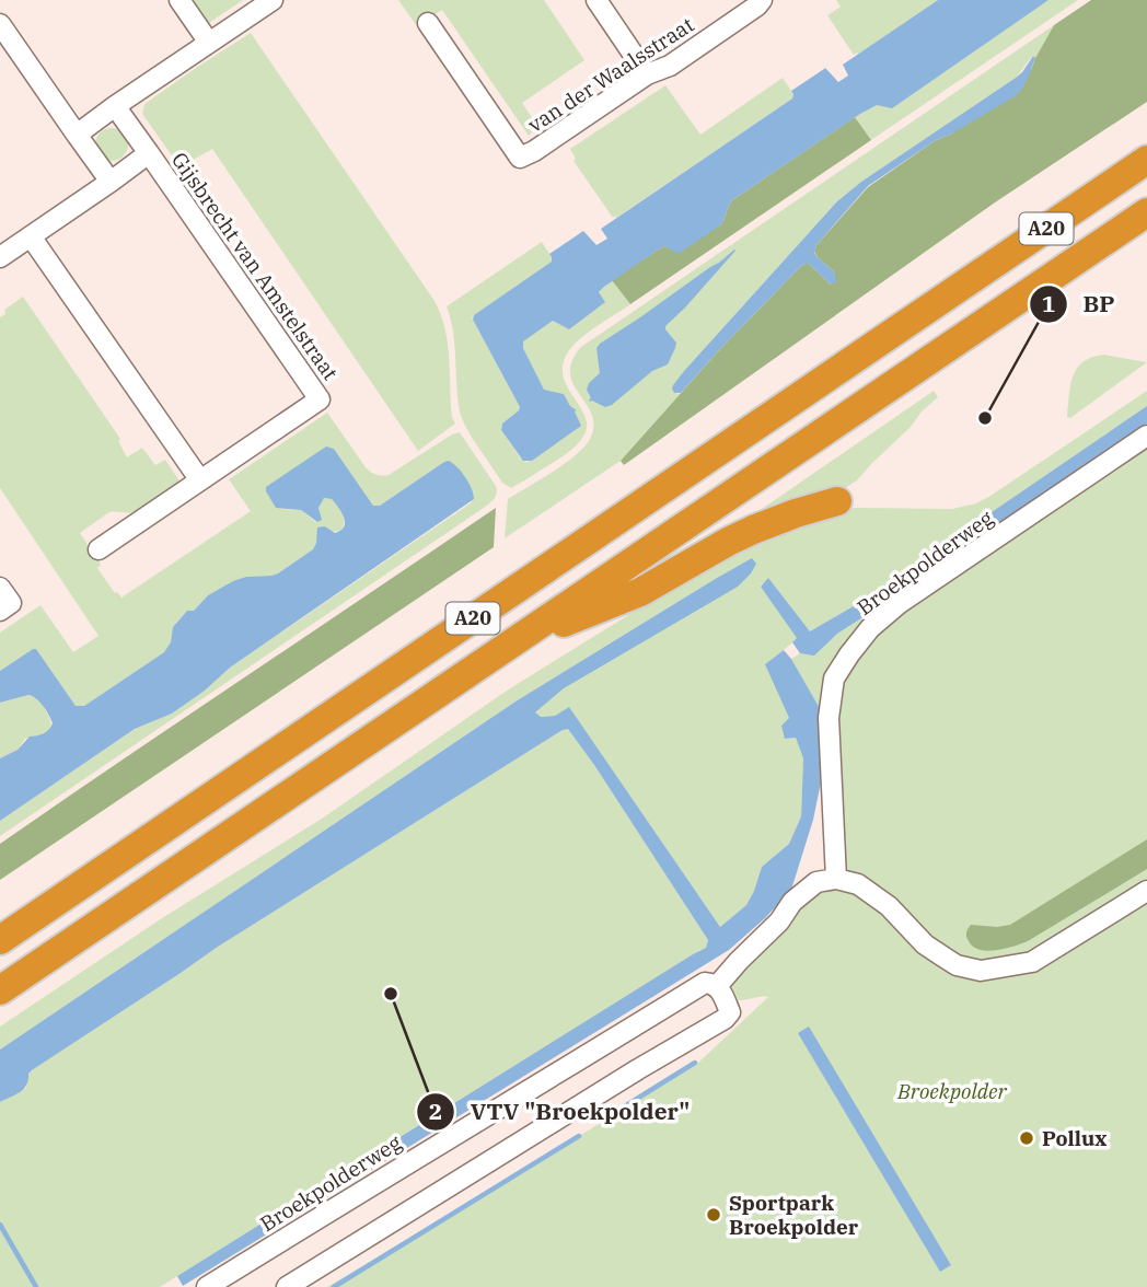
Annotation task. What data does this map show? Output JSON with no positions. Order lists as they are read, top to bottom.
{
  "streets": {
    "highway": ["A20"],
    "street": ["van der Waalsstraat", "Gijsbrecht van Amstelstraat", "Broekpolderweg"]
  },
  "parks": ["Broekpolder"],
  "places": [
    "BP",
    "VTV \"Broekpolder\"",
    "Pollux",
    "Sportpark Broekpolder"
  ]
}
